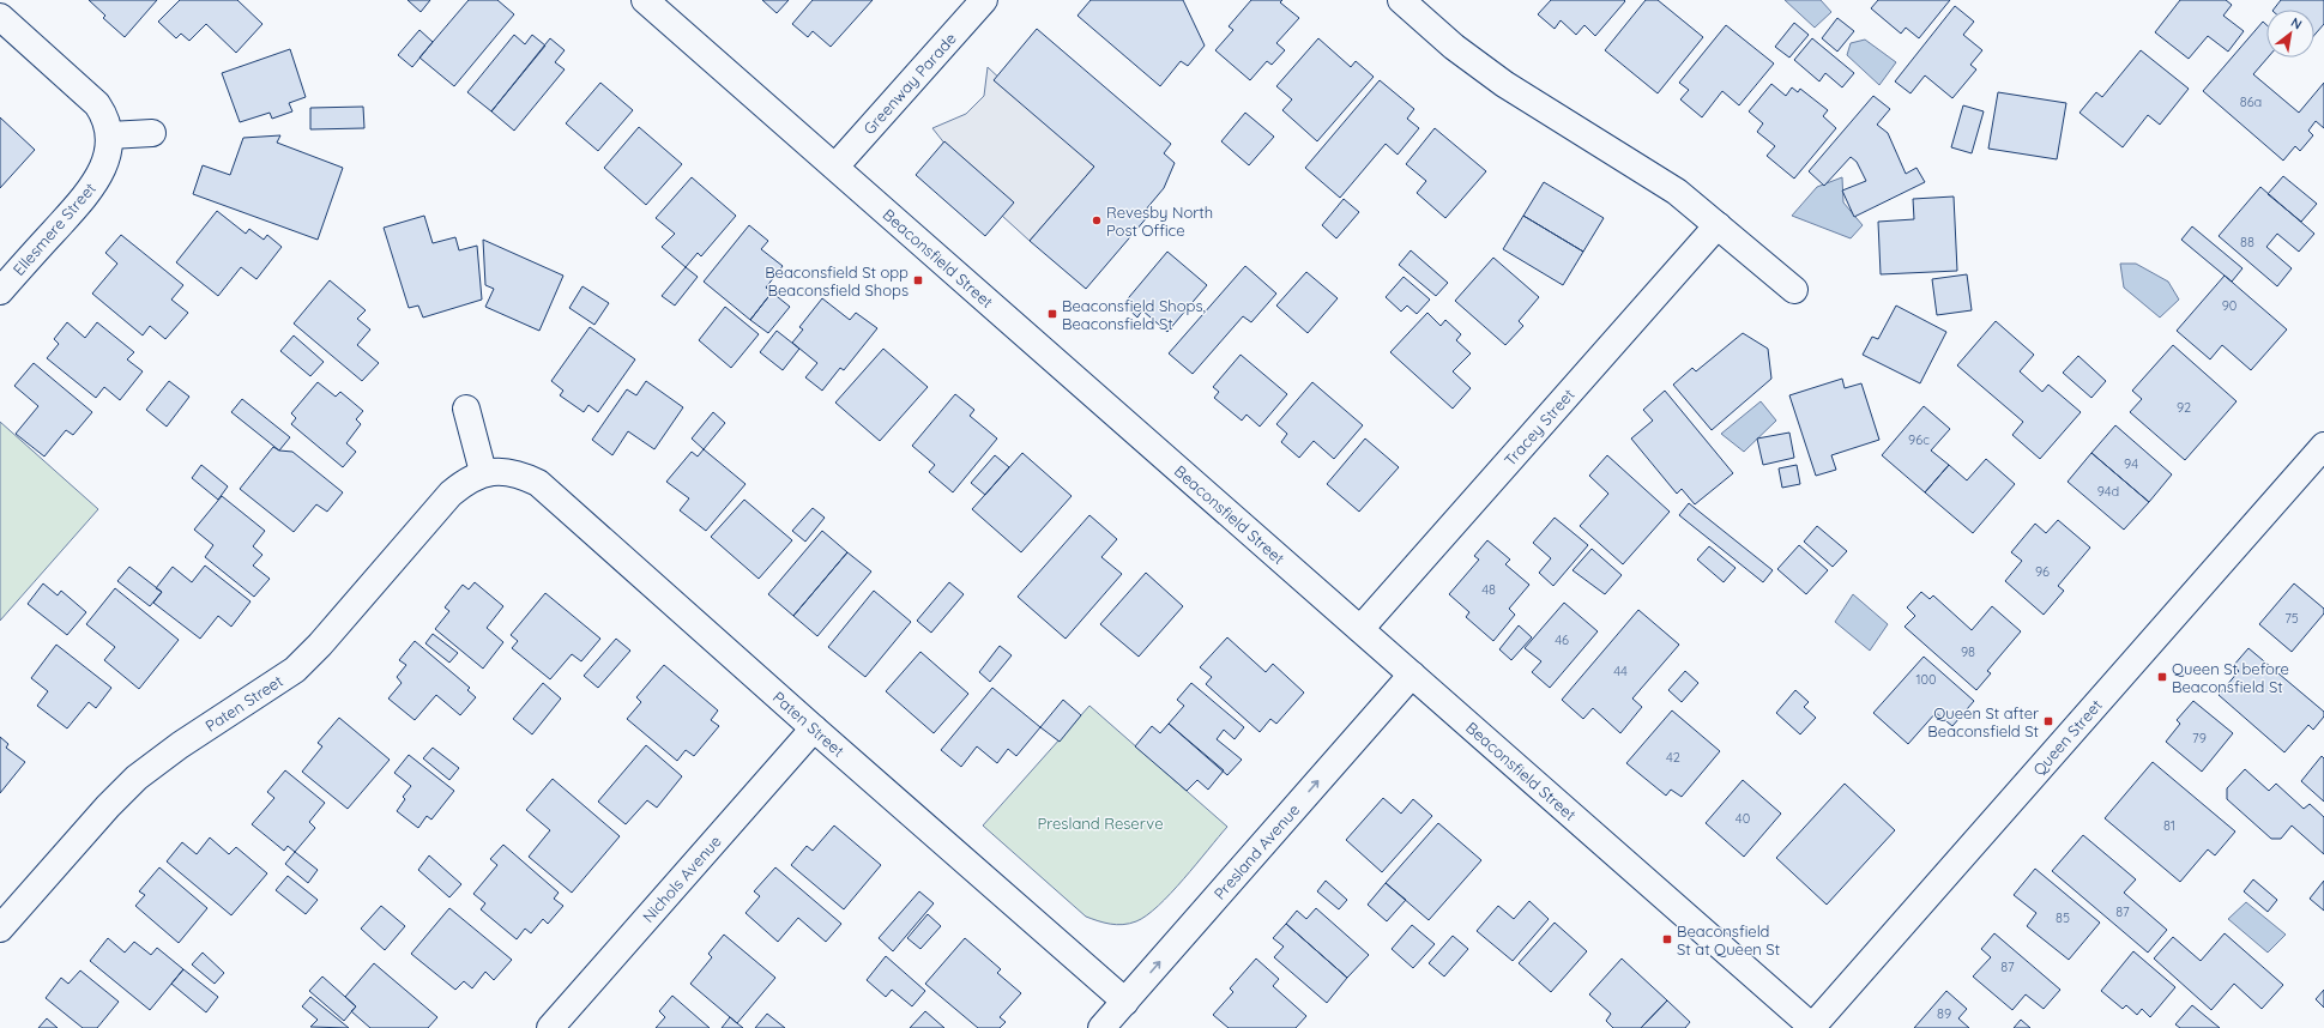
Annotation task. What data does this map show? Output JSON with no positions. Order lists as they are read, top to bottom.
{
  "streets": {
    "street": [
      "Greenway Parade",
      "Ellesmere Street",
      "Beaconsfield Street",
      "Tracey Street",
      "Paten Street",
      "Queen Street",
      "Presland Avenue",
      "Nichols Avenue"
    ]
  },
  "crossings": [
    ["Greenway Parade", "Beaconsfield Street"],
    ["Beaconsfield Street", "Tracey Street"],
    ["Beaconsfield Street", "Queen Street"],
    ["Beaconsfield Street", "Presland Avenue"],
    ["Paten Street", "Presland Avenue"],
    ["Paten Street", "Nichols Avenue"]
  ],
  "one_way": ["Presland Avenue"],
  "parks": ["Presland Reserve"],
  "places": {
    "other": ["Revesby North Post Office"],
    "transit": [
      "Beaconsfield St opp Beaconsfield Shops",
      "Beaconsfield Shops, Beaconsfield St",
      "Queen St before Beaconsfield St",
      "Queen St after Beaconsfield St",
      "Beaconsfield St at Queen St"
    ]
  },
  "house_numbers": [
    "86a",
    "88",
    "90",
    "92",
    "96c",
    "94",
    "94d",
    "96",
    "48",
    "75",
    "46",
    "98",
    "44",
    "100",
    "79",
    "42",
    "40",
    "81",
    "87",
    "85",
    "87",
    "89"
  ],
  "north": "top right"
}
